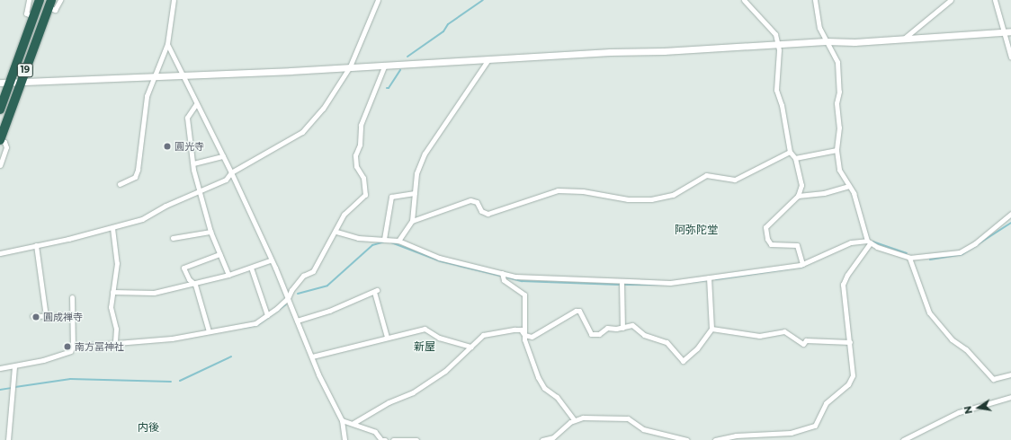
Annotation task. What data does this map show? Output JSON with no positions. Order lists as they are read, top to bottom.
{
  "streets": {
    "highway": ["19"]
  },
  "districts": ["阿弥陀堂", "新屋", "内後"],
  "places": ["圓光寺", "圓成禅寺", "南方冨神社"],
  "north": "left"
}
